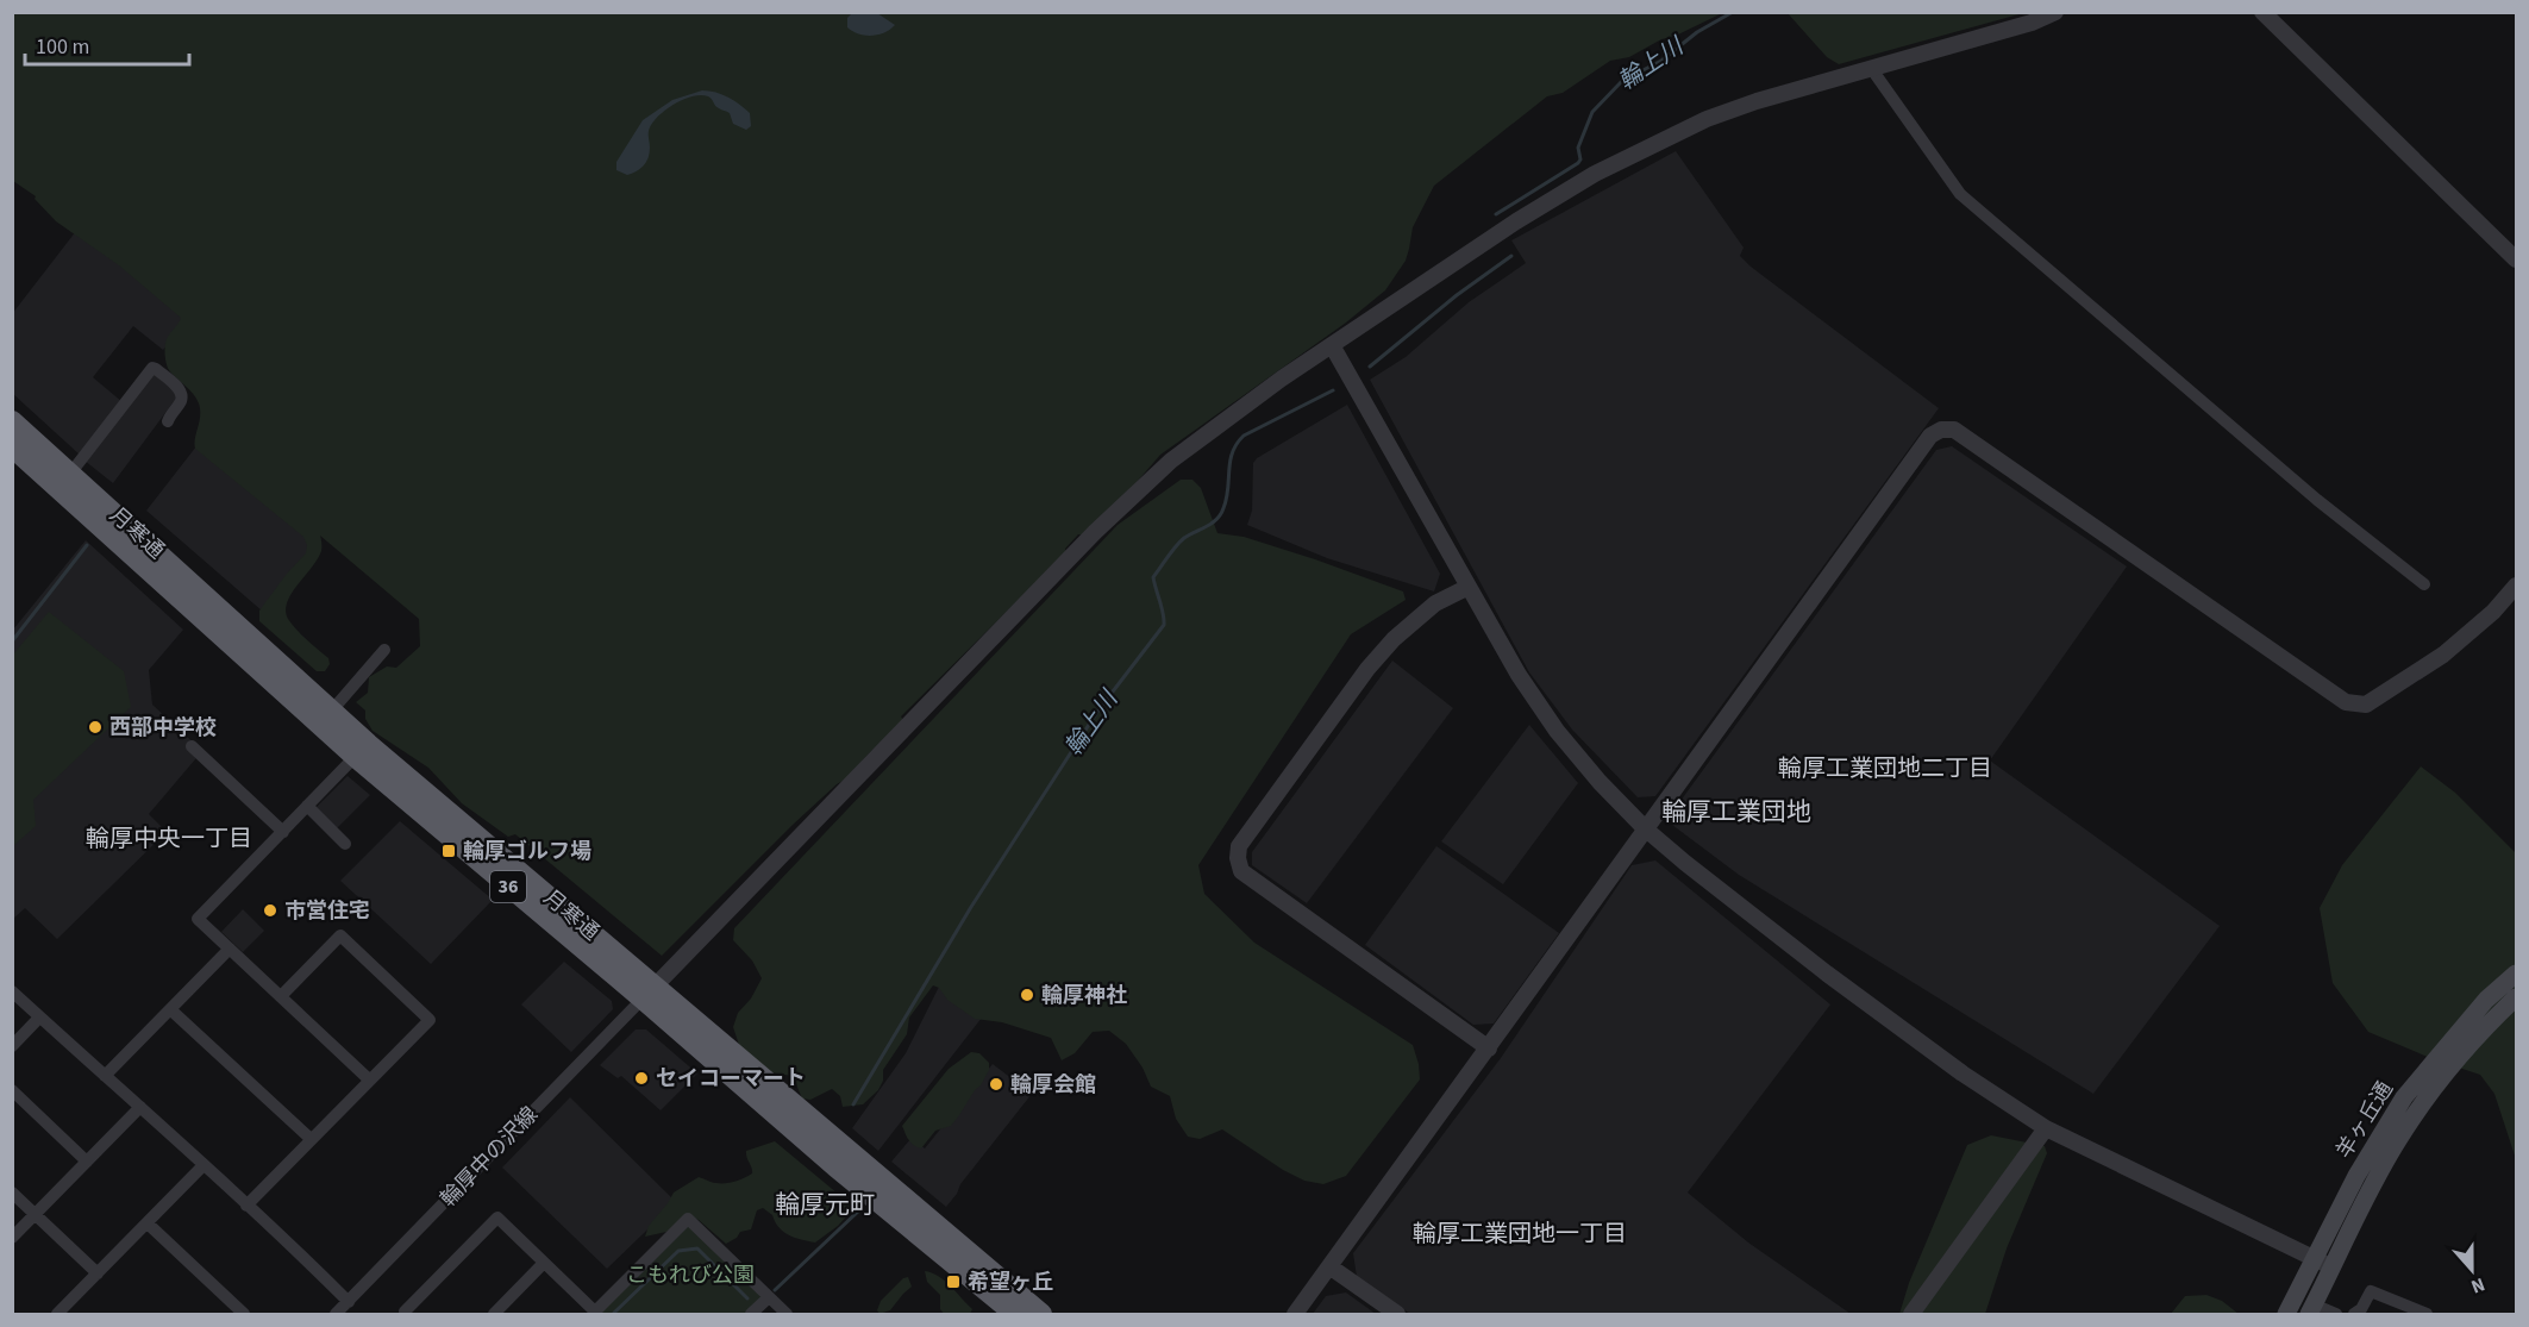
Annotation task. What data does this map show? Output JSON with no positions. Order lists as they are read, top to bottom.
{
  "streets": {
    "highway": ["月寒通", "36"],
    "main road": ["羊ヶ丘通"],
    "street": ["輪厚中の沢線"]
  },
  "crossings": [
    ["月寒通", "輪厚中の沢線"]
  ],
  "districts": [
    "輪厚工業団地二丁目",
    "輪厚工業団地",
    "輪厚中央一丁目",
    "輪厚元町",
    "輪厚工業団地一丁目"
  ],
  "water": ["輪上川"],
  "parks": ["こもれび公園"],
  "places": {
    "other": [
      "西部中学校",
      "市営住宅",
      "輪厚神社",
      "セイコーマート",
      "輪厚会館"
    ],
    "transit": ["輪厚ゴルフ場", "希望ヶ丘"]
  },
  "scale_bar": "100 m",
  "north": "bottom"
}
